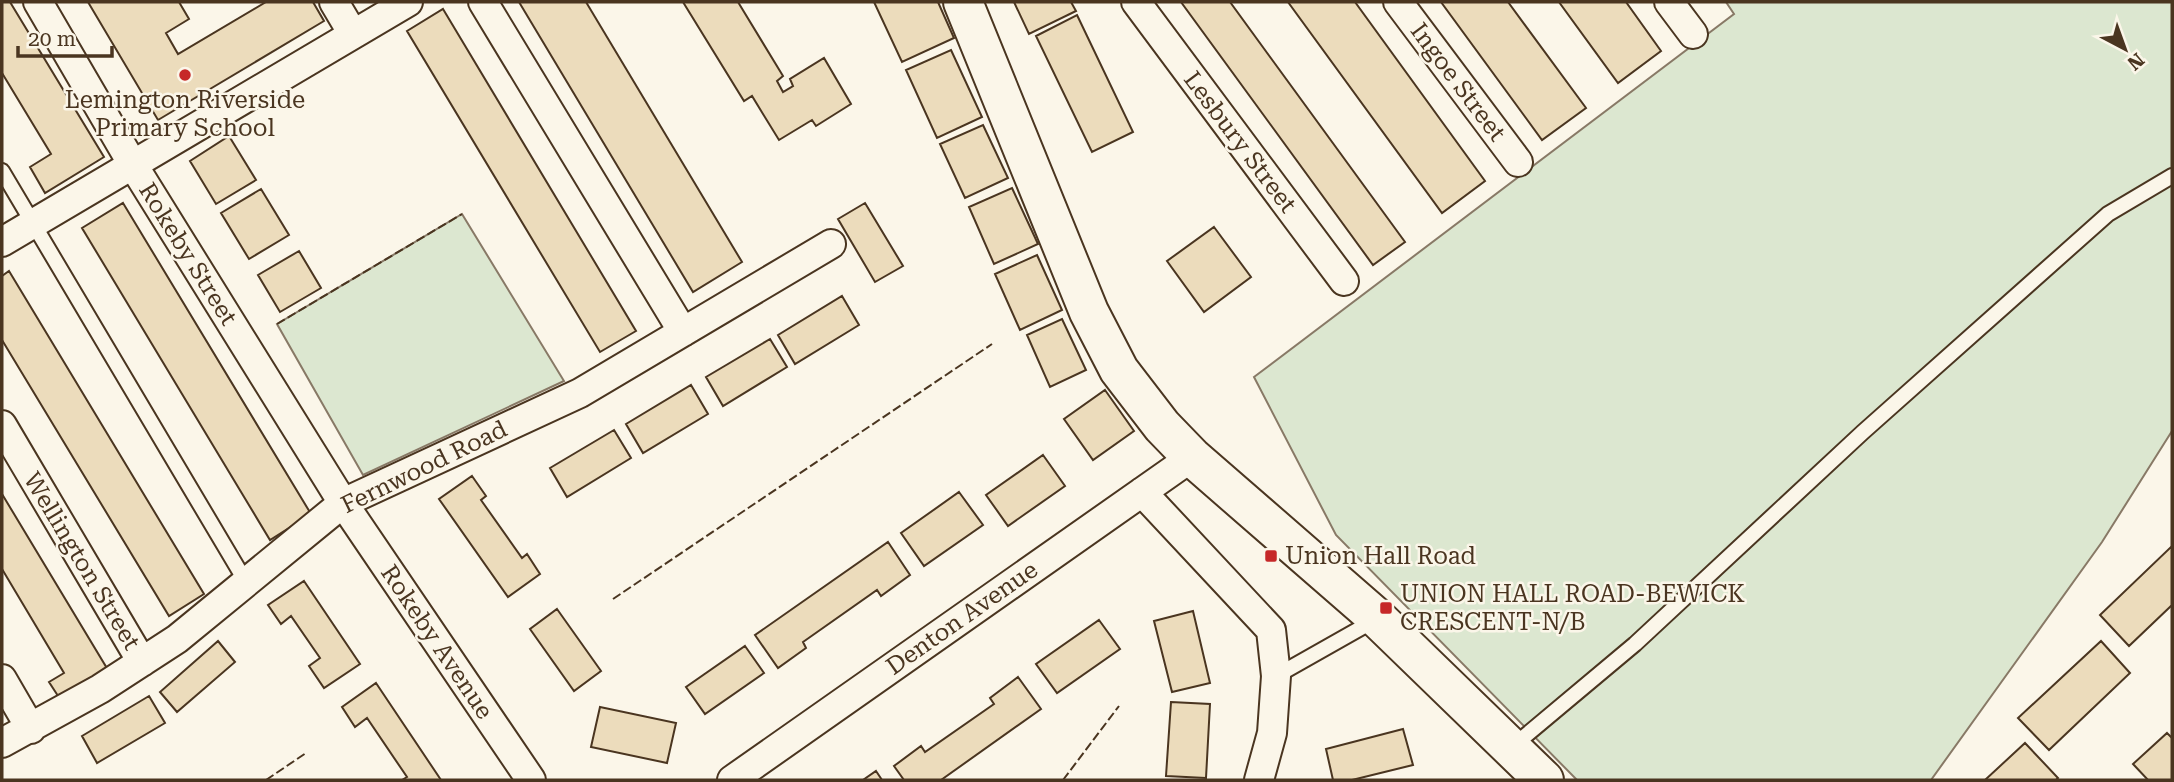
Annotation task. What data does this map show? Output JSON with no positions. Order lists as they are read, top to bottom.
{
  "streets": {
    "street": [
      "Ingoe Street",
      "Lesbury Street",
      "Rokeby Street",
      "Fernwood Road",
      "Wellington Street",
      "Denton Avenue",
      "Rokeby Avenue"
    ]
  },
  "crossings": [
    ["Rokeby Street", "Fernwood Road"],
    ["Rokeby Street", "Rokeby Avenue"],
    ["Fernwood Road", "Wellington Street"],
    ["Fernwood Road", "Rokeby Avenue"]
  ],
  "places": {
    "other": ["Lemington Riverside Primary School"],
    "transit": ["Union Hall Road", "UNION HALL ROAD-BEWICK CRESCENT-N/B"]
  },
  "scale_bar": "20 m",
  "north": "bottom right"
}
